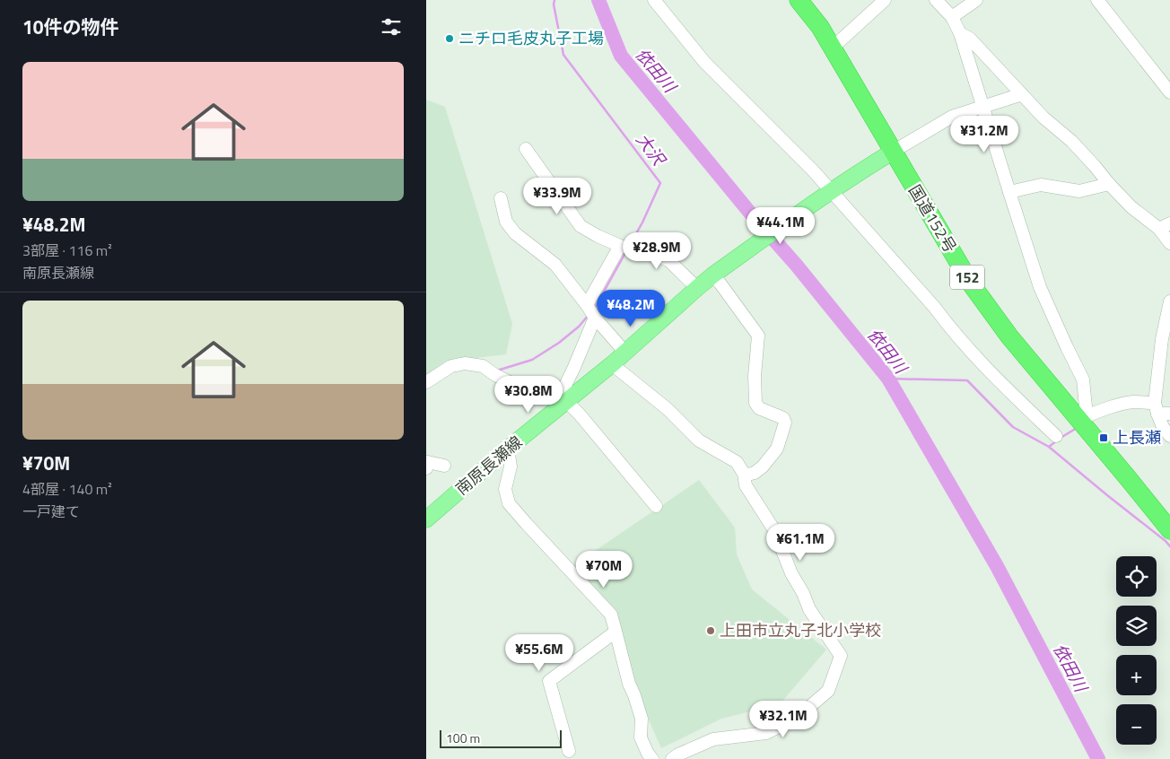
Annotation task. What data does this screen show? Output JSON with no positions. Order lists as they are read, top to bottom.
{
  "streets": {
    "highway": ["国道152号", "152"],
    "main road": ["南原長瀬線"]
  },
  "crossings": [
    ["国道152号", "南原長瀬線"]
  ],
  "water": ["依田川", "大沢"],
  "places": {
    "other": ["ニチロ毛皮丸子工場", "上田市立丸子北小学校"],
    "transit": ["上長瀬"]
  },
  "scale_bar": "100 m",
  "page": {
    "heading": "10件の物件",
    "list": [
      {
        "name": "¥48.2M",
        "note": "3部屋 · 116 m² · 南原長瀬線"
      },
      {
        "name": "¥70M",
        "note": "4部屋 · 140 m² · 一戸建て"
      }
    ],
    "price": [
      "¥31.2M",
      "¥33.9M",
      "¥44.1M",
      "¥28.9M",
      "¥48.2M",
      "¥30.8M",
      "¥61.1M",
      "¥70M",
      "¥55.6M",
      "¥32.1M"
    ],
    "map_buttons": ["+", "−"],
    "scale": "100 m"
  }
}
